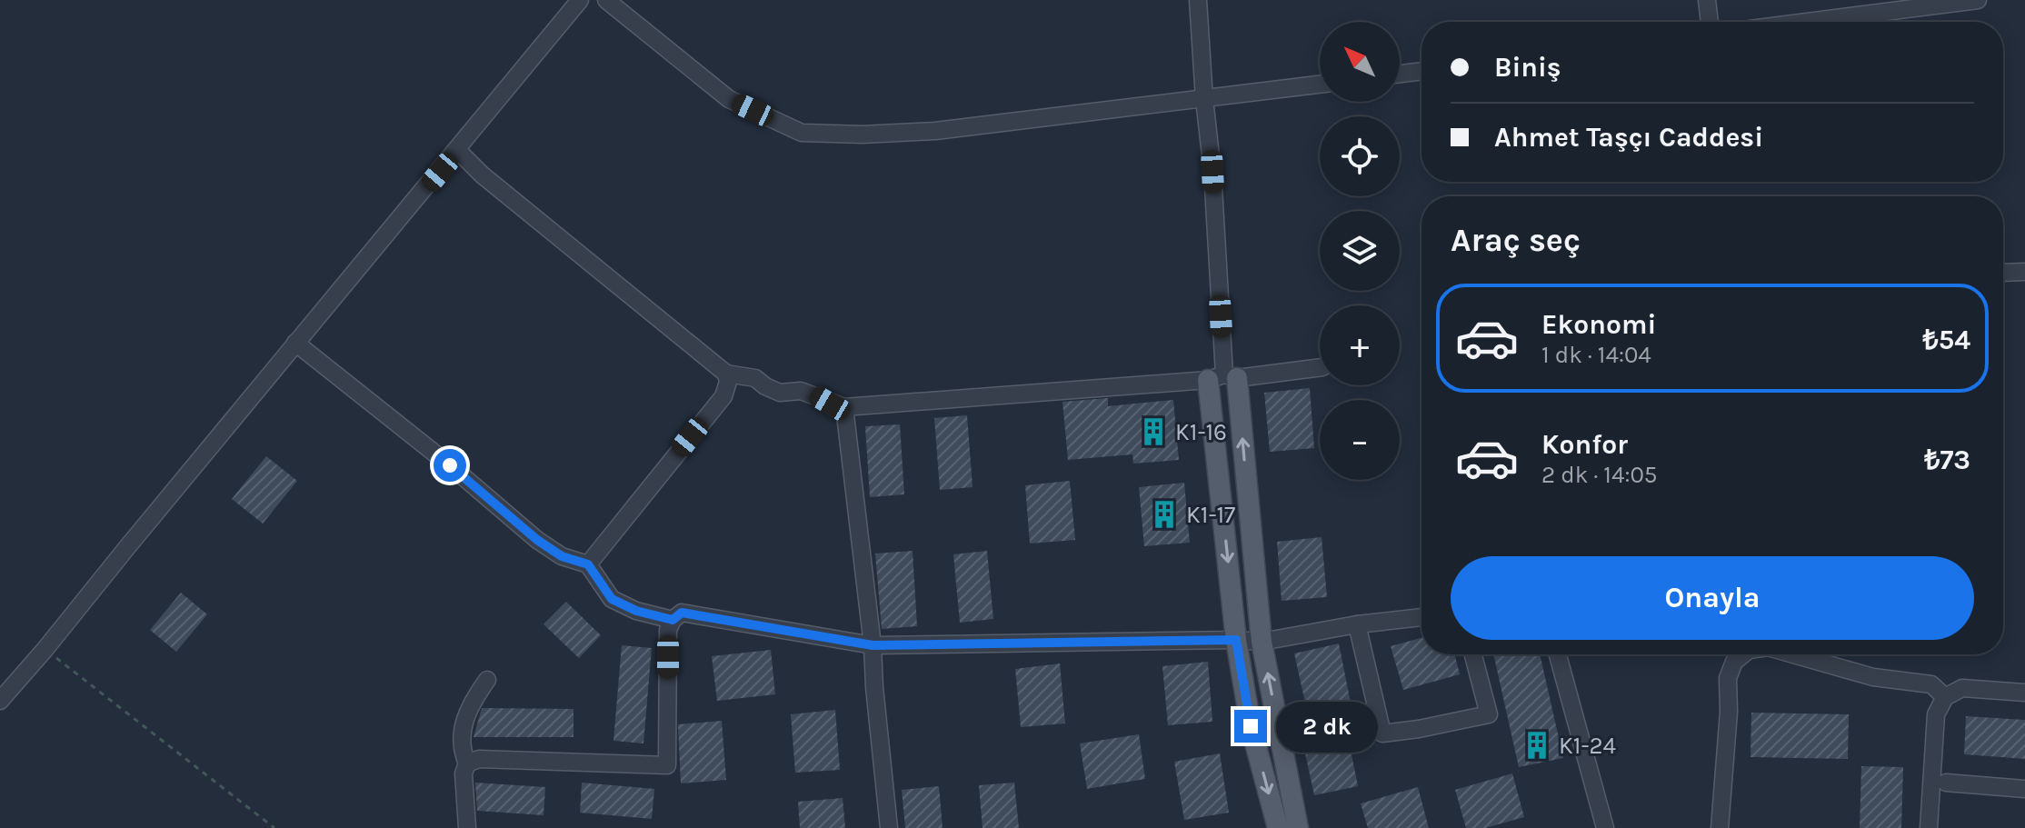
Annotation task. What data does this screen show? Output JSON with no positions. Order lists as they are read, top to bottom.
{
  "places": {
    "building": ["K1-16", "K1-17", "K1-24"]
  },
  "north": "top left",
  "page": {
    "map_buttons": ["+", "−"],
    "banner": ["Biniş", "Ahmet Taşçı Caddesi"],
    "heading": "Araç seç",
    "list": [
      {
        "name": "Ekonomi",
        "note": "1 dk · 14:04",
        "value": "₺54"
      },
      {
        "name": "Konfor",
        "note": "2 dk · 14:05",
        "value": "₺73"
      }
    ],
    "buttons": "Onayla",
    "bubble": "2 dk"
  }
}
